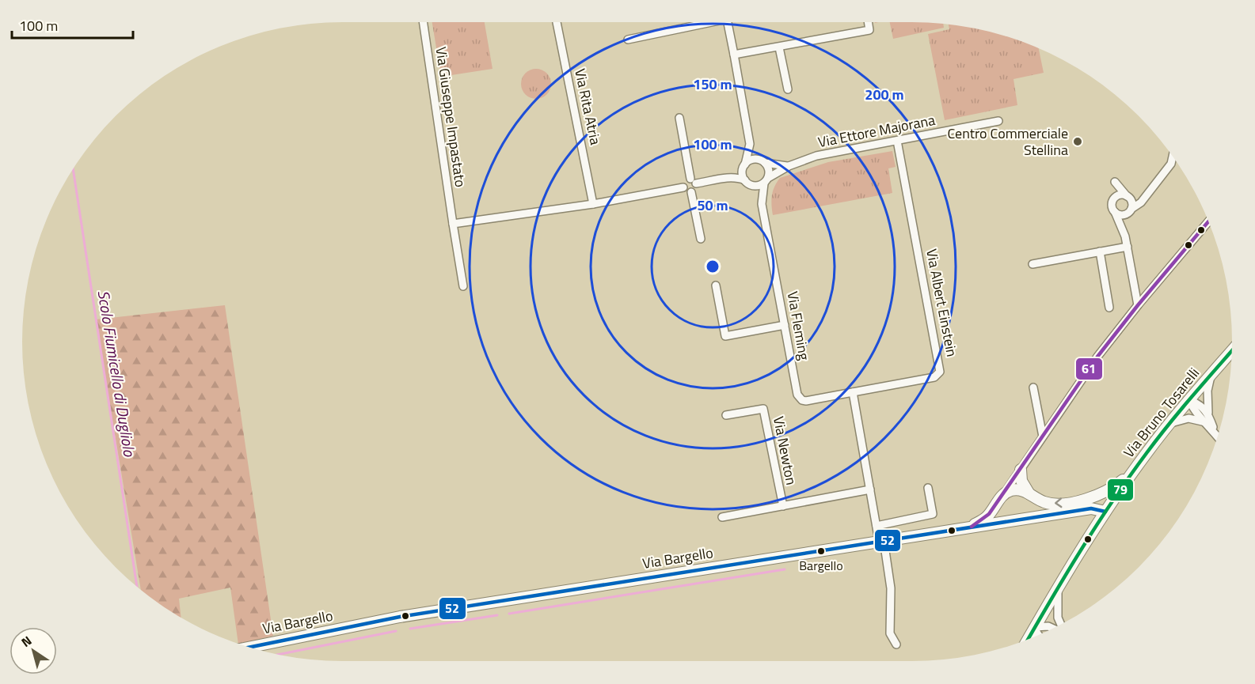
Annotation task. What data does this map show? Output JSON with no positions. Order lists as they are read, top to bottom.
{
  "streets": {
    "street": [
      "Via Rita Atria",
      "Via Giuseppe Impastato",
      "Via Ettore Majorana",
      "Via Albert Einstein",
      "Via Fleming",
      "Via Bruno Tosarelli",
      "Via Newton",
      "Via Bargello"
    ]
  },
  "crossings": [
    ["Via Ettore Majorana", "Via Albert Einstein"],
    ["Via Ettore Majorana", "Via Fleming"],
    ["Via Albert Einstein", "Via Fleming"],
    ["Via Bruno Tosarelli", "Via Bargello"]
  ],
  "water": ["Scolo Fiumicello di Dugliolo"],
  "places": ["Centro Commerciale Stellina", "Bargello"],
  "lines": ["transit line 61", "transit line 79", "transit line 52"],
  "scale_bar": "100 m",
  "north": "top left",
  "rings": [
    "150 m",
    "200 m",
    "100 m",
    "50 m"
  ]
}
